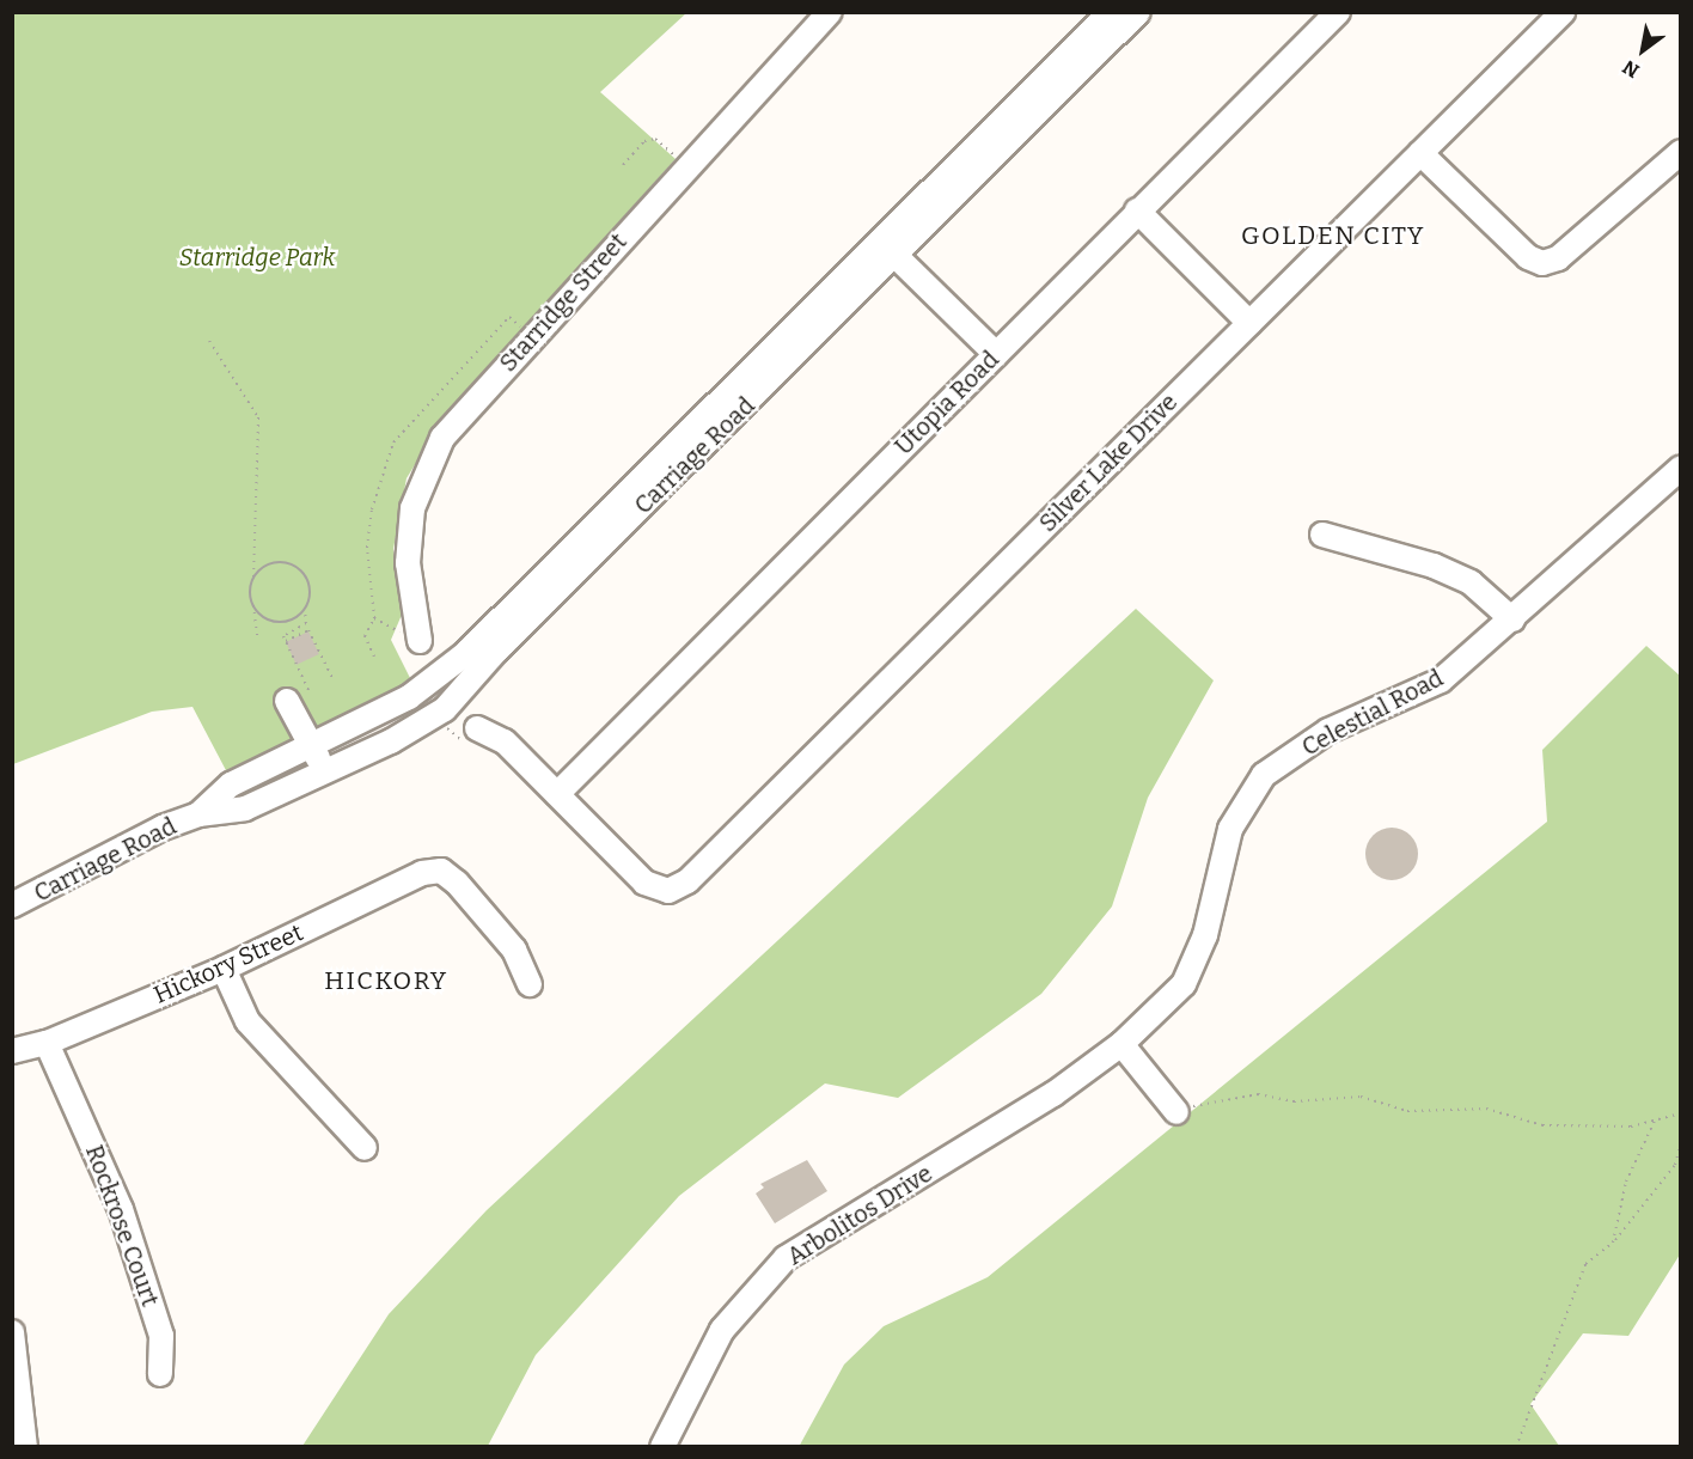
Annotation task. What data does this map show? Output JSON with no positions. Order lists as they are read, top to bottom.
{
  "streets": {
    "street": [
      "Starridge Street",
      "Utopia Road",
      "Carriage Road",
      "Silver Lake Drive",
      "Celestial Road",
      "Hickory Street",
      "Arbolitos Drive",
      "Rockrose Court"
    ]
  },
  "crossings": [
    ["Utopia Road", "Silver Lake Drive"],
    ["Celestial Road", "Arbolitos Drive"],
    ["Hickory Street", "Rockrose Court"]
  ],
  "districts": ["GOLDEN CITY", "HICKORY"],
  "parks": ["Starridge Park"],
  "north": "bottom left"
}
